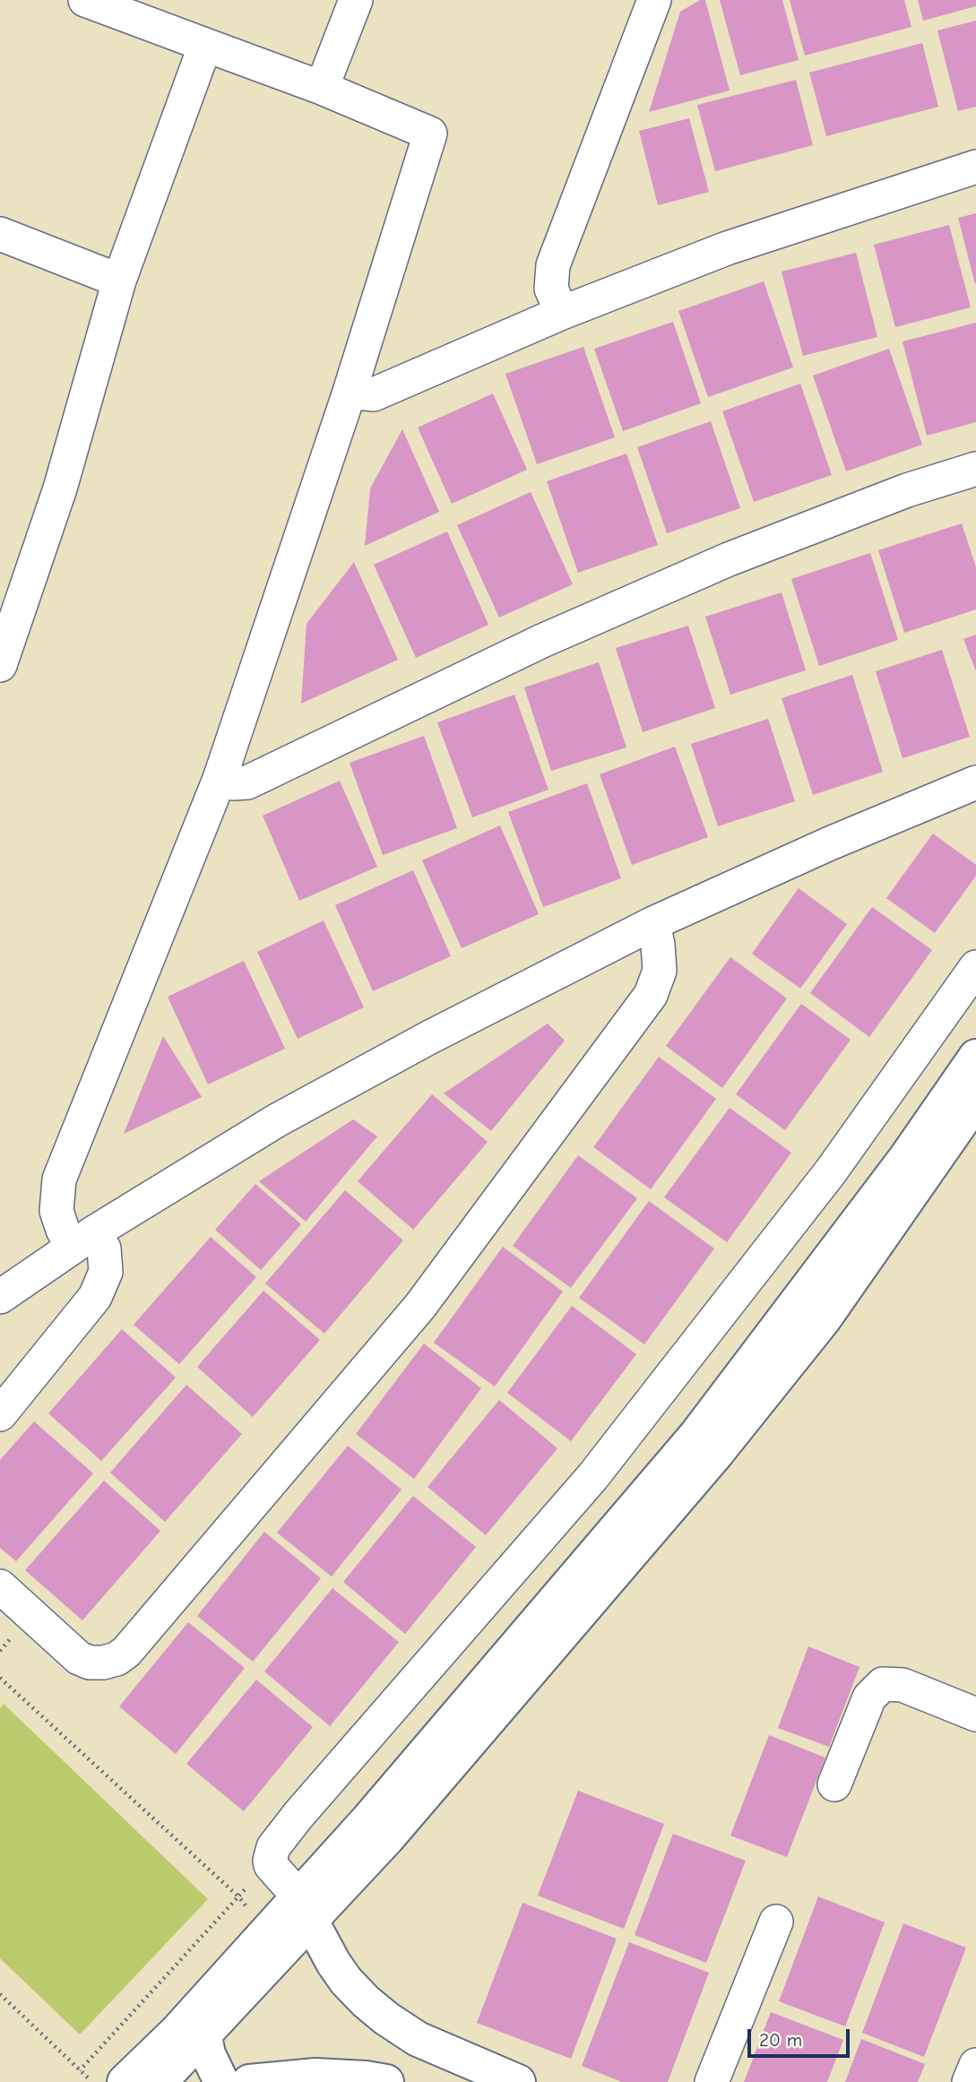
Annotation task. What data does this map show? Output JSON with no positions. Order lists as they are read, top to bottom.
{
  "scale_bar": "20 m"
}
